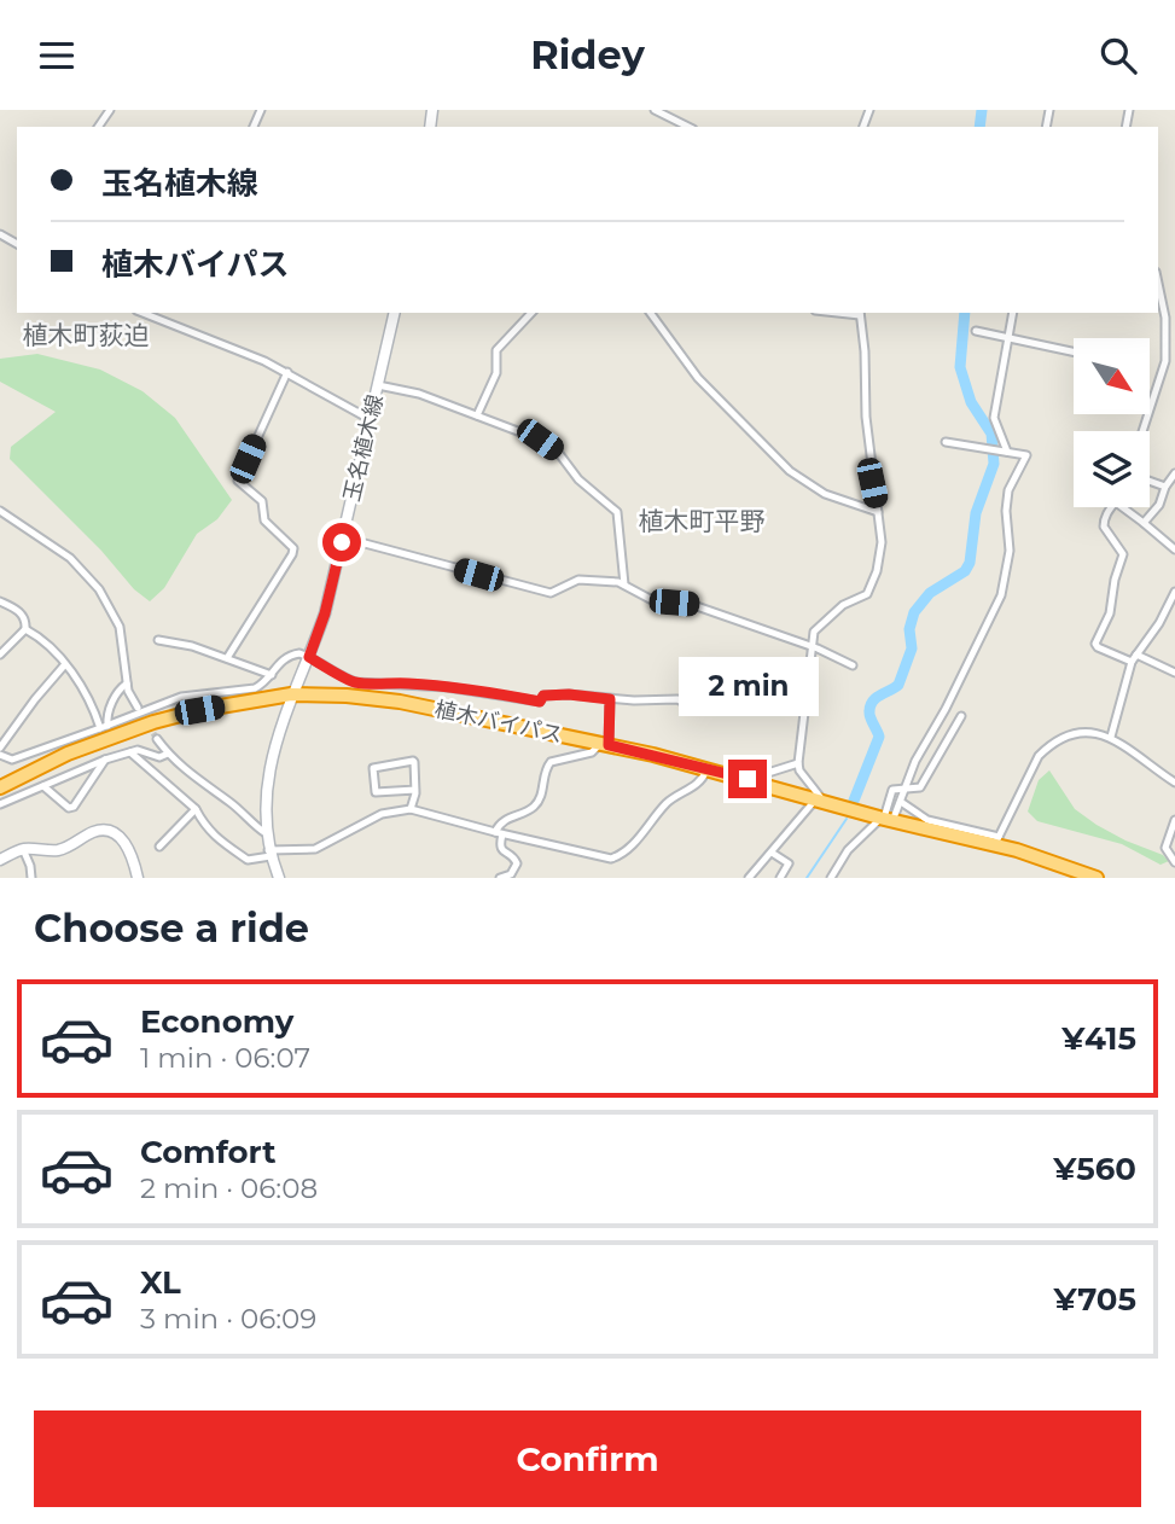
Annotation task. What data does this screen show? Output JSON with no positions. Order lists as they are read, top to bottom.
{
  "streets": {
    "highway": ["植木バイパス"],
    "main road": ["玉名植木線"]
  },
  "crossings": [
    ["玉名植木線", "植木バイパス"]
  ],
  "districts": ["植木町荻迫", "植木町平野"],
  "north": "bottom right",
  "page": {
    "header": "Ridey",
    "banner": ["玉名植木線", "植木バイパス"],
    "bubble": "2 min",
    "heading": "Choose a ride",
    "list": [
      {
        "name": "Economy",
        "note": "1 min · 06:07",
        "value": "¥415"
      },
      {
        "name": "Comfort",
        "note": "2 min · 06:08",
        "value": "¥560"
      },
      {
        "name": "XL",
        "note": "3 min · 06:09",
        "value": "¥705"
      }
    ],
    "buttons": "Confirm"
  }
}
